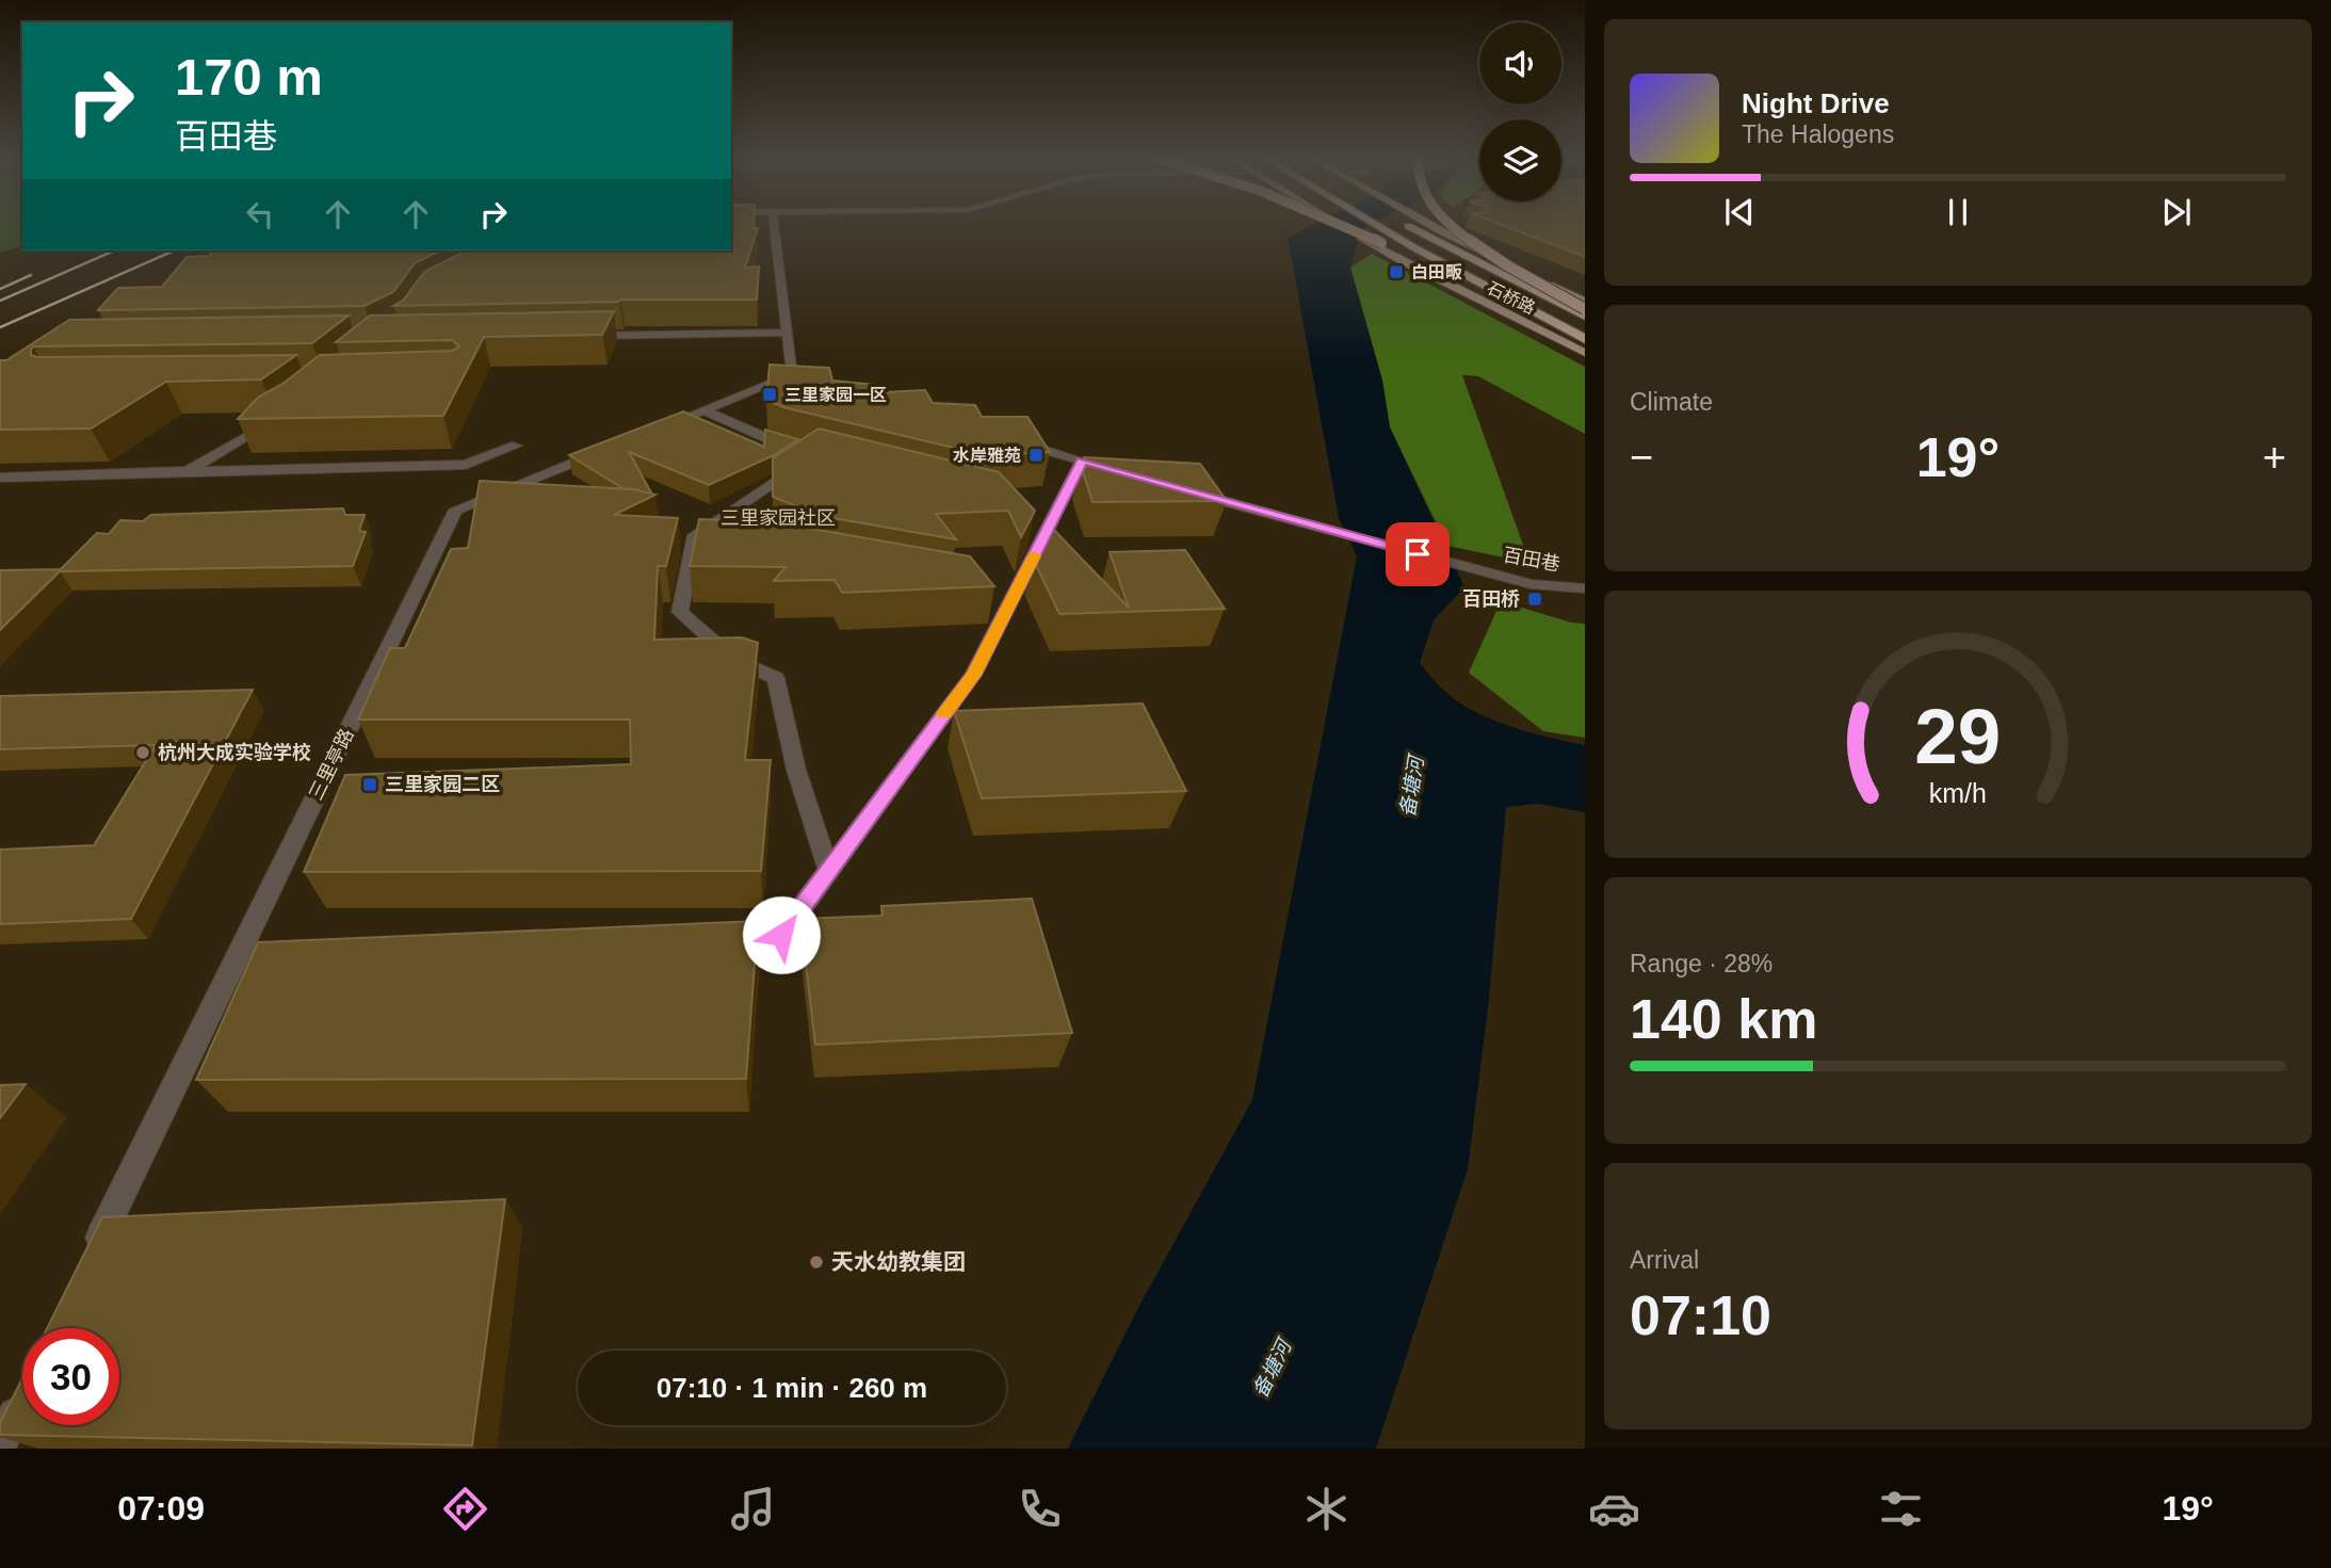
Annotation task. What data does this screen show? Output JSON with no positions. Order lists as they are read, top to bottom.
{
  "streets": {
    "main road": ["石桥路"],
    "street": ["百田巷", "三里亭路"]
  },
  "districts": ["三里家园社区"],
  "water": ["备塘河"],
  "places": {
    "transit": [
      "白田畈",
      "三里家园一区",
      "水岸雅苑",
      "百田桥",
      "三里家园二区"
    ],
    "other": ["杭州大成实验学校", "天水幼教集团"]
  },
  "page": {
    "turn": ["170 m", "百田巷"],
    "song": ["Night Drive", "The Halogens"],
    "tile": [
      "Climate",
      ["Range · 28%", "140 km"],
      ["Arrival", "07:10"]
    ],
    "heat": ["−", "19°", "+"],
    "limit": "30",
    "trip": "07:10 · 1 min · 260 m",
    "tabs": ["07:09", "19°"],
    "gauge": ["29", "km/h"]
  }
}
